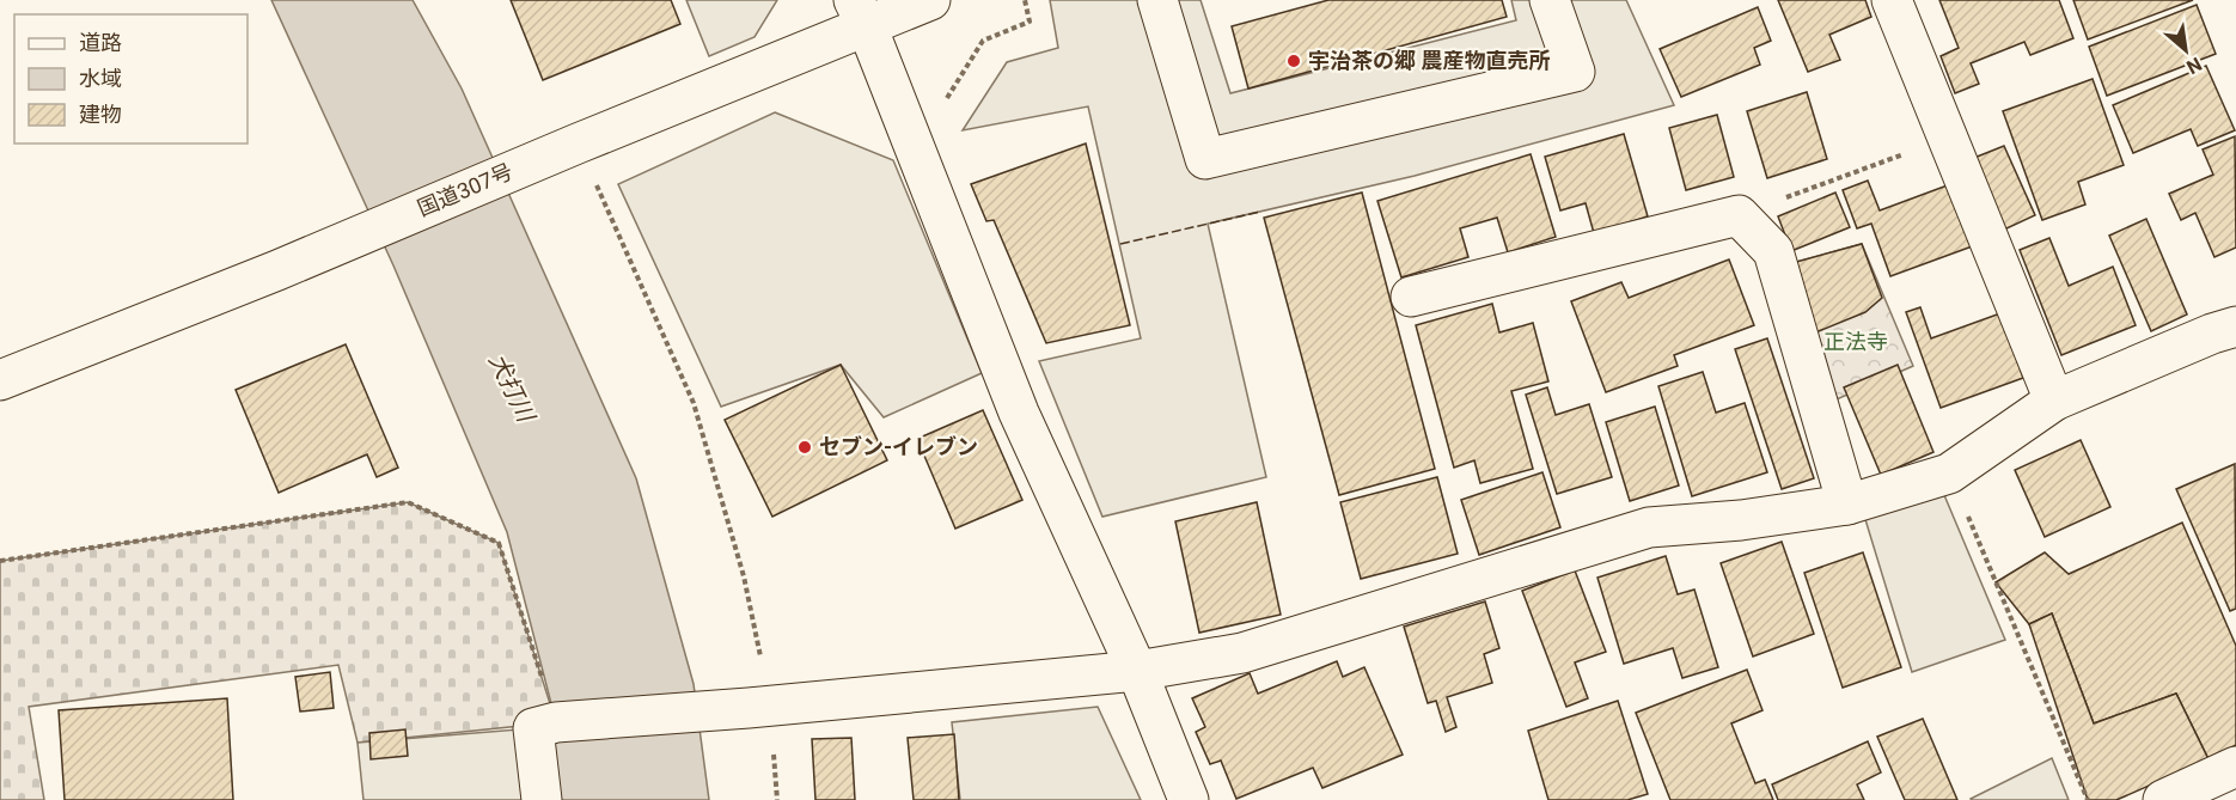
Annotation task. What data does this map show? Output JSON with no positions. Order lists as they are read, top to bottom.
{
  "streets": {
    "main road": ["国道307号"]
  },
  "water": ["犬打川"],
  "parks": ["正法寺"],
  "places": ["宇治茶の郷 農産物直売所", "セブン-イレブン"],
  "legend": ["道路", "水域", "建物"],
  "north": "bottom right"
}
